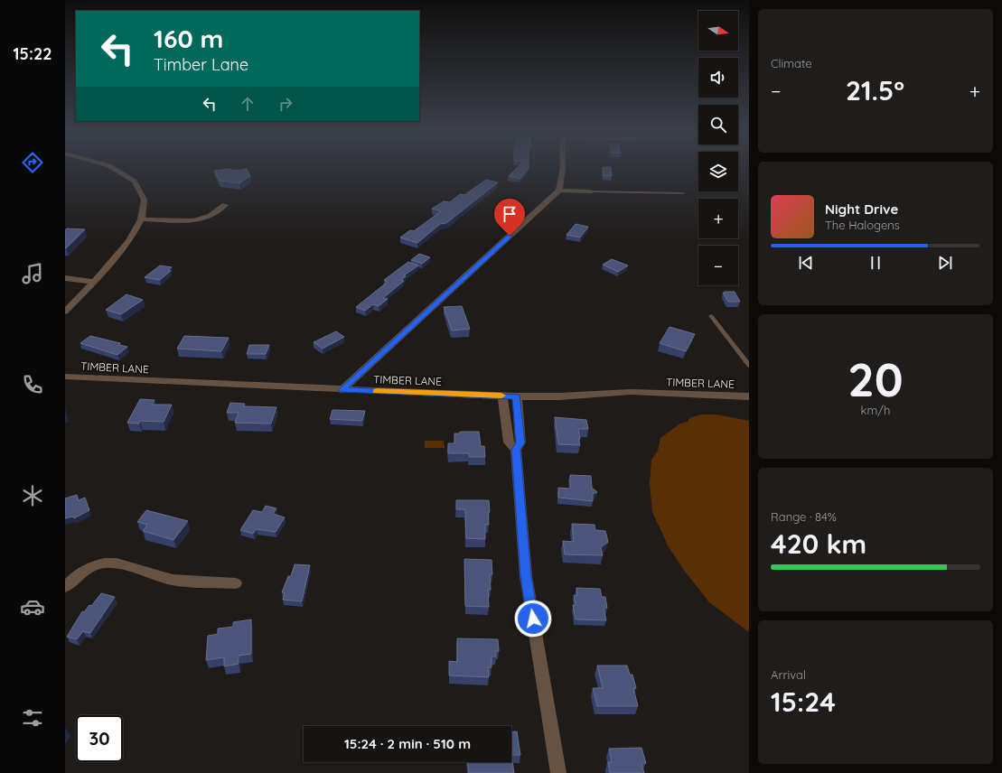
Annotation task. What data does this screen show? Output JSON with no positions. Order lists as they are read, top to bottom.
{
  "streets": {
    "street": ["TIMBER LANE"]
  },
  "north": "right",
  "page": {
    "tabs": "15:22",
    "tile": [
      "Climate",
      ["20", "km/h"],
      ["Range · 84%", "420 km"],
      ["Arrival", "15:24"]
    ],
    "map_buttons": ["+", "−"],
    "turn": ["160 m", "Timber Lane"],
    "heat": ["−", "21.5°", "+"],
    "song": ["Night Drive", "The Halogens"],
    "limit": "30",
    "trip": "15:24 · 2 min · 510 m"
  }
}
